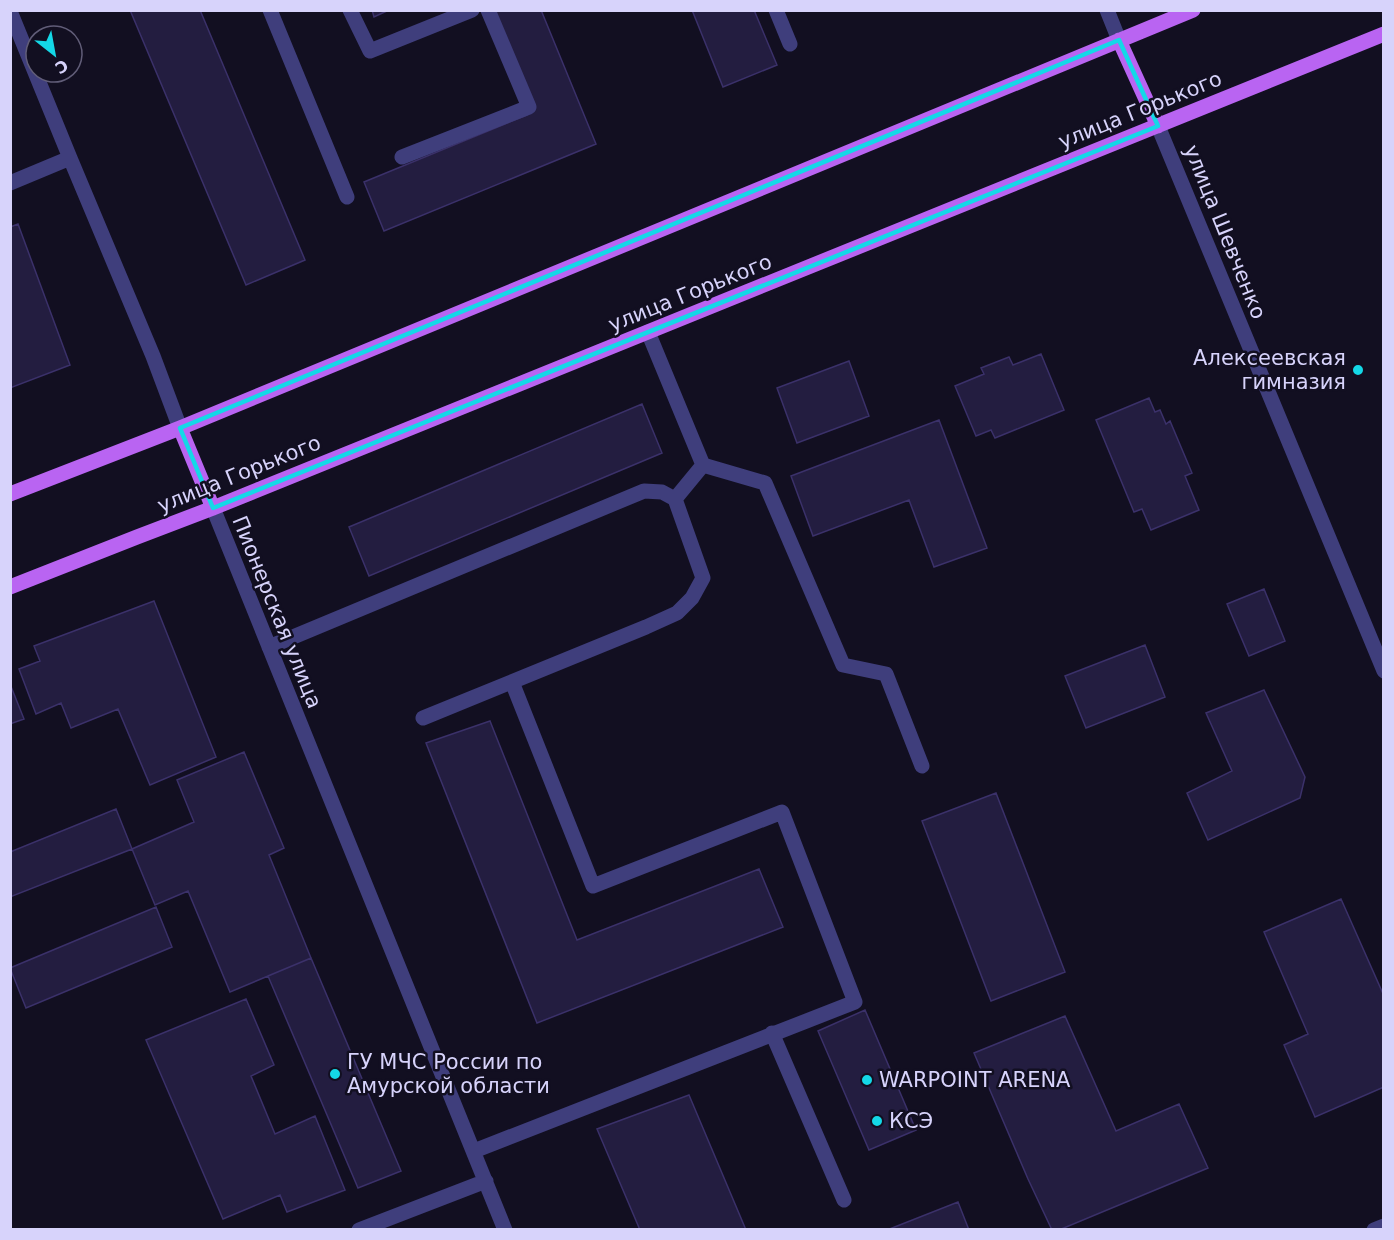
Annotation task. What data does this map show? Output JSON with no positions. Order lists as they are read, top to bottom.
{
  "streets": {
    "main road": ["улица Горького", "улица Шевченко", "Пионерская улица"]
  },
  "crossings": [
    ["улица Горького", "улица Шевченко"],
    ["улица Горького", "Пионерская улица"]
  ],
  "places": [
    "Алексеевская гимназия",
    "ГУ МЧС России по Амурской области",
    "WARPOINT ARENA",
    "КСЭ"
  ],
  "north": "bottom right"
}
